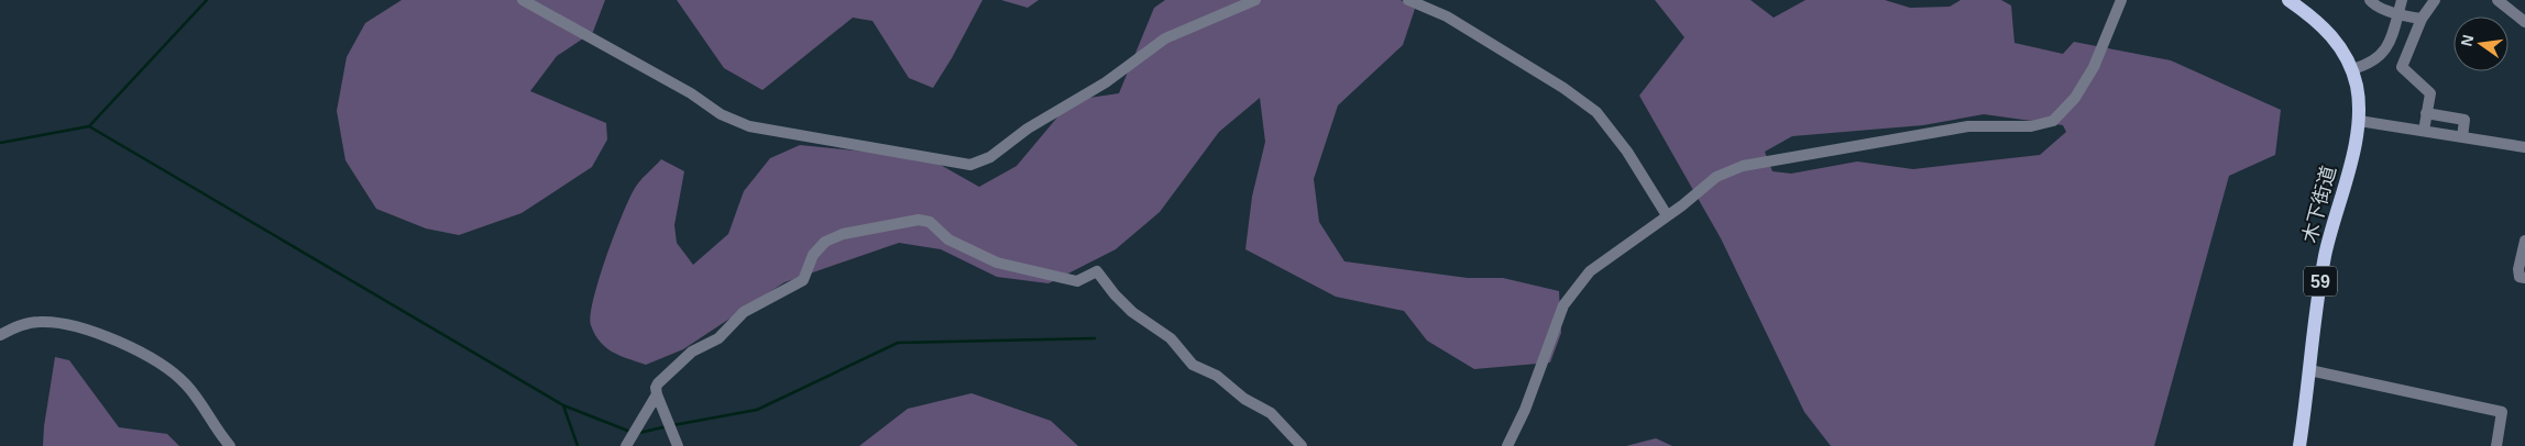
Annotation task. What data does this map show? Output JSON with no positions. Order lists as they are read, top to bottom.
{
  "streets": {
    "main road": ["木下街道", "59"]
  },
  "north": "left"
}
